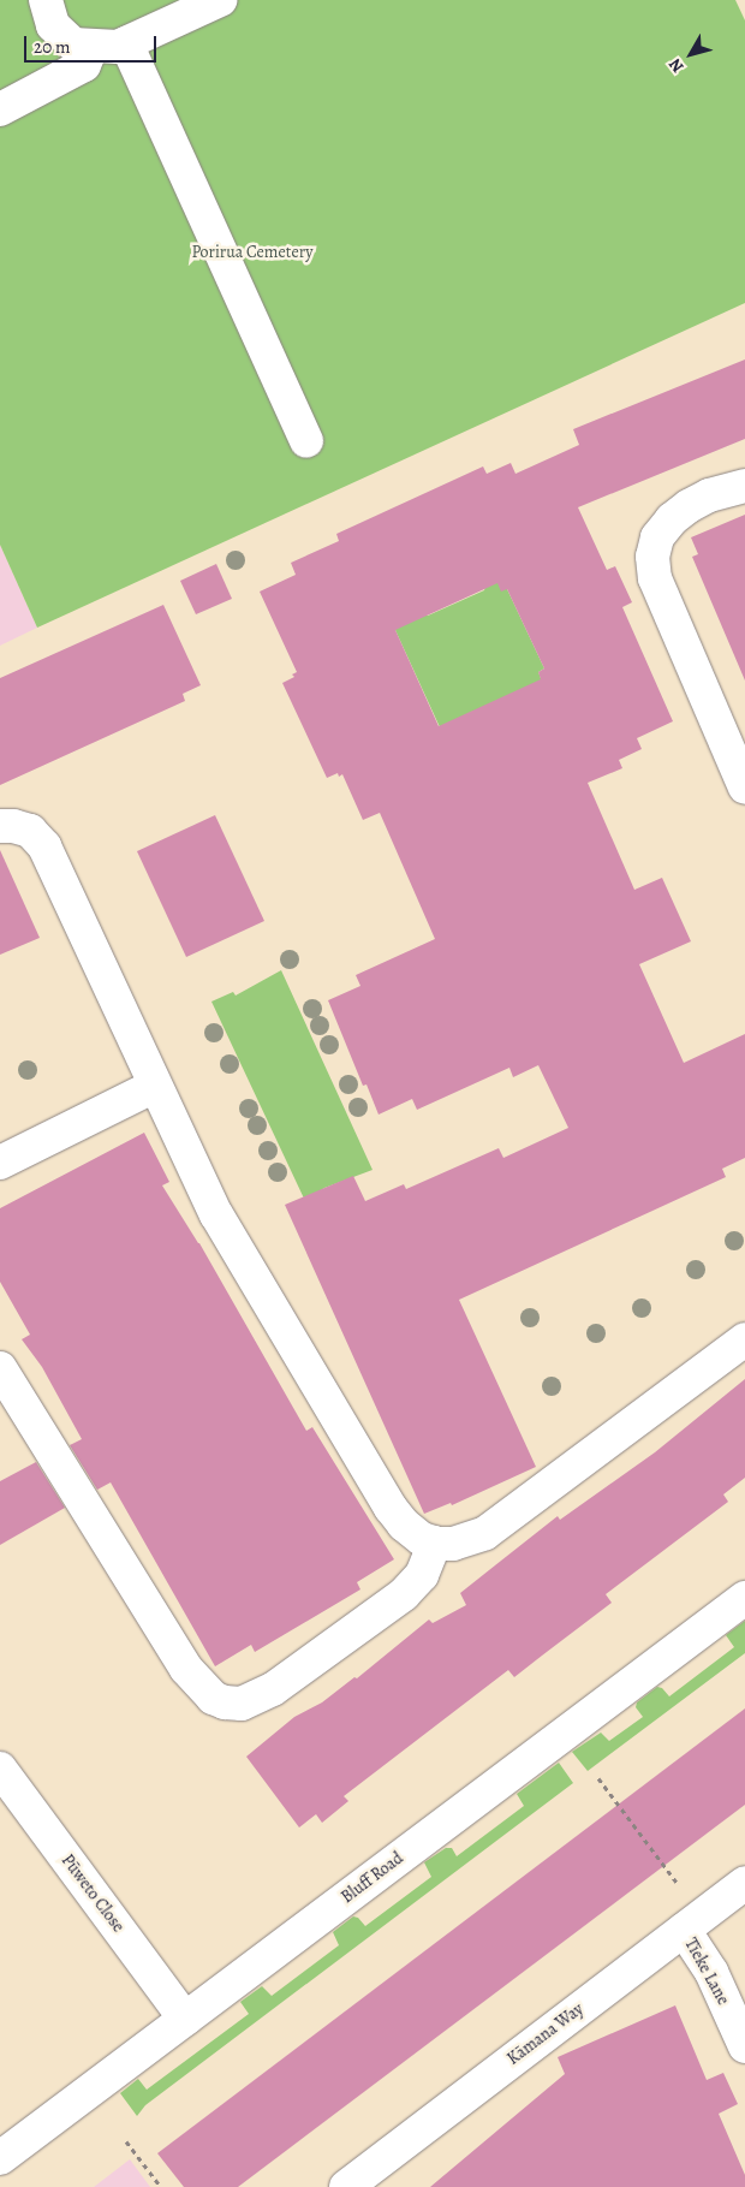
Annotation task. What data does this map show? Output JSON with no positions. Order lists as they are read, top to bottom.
{
  "streets": {
    "street": [
      "Bluff Road",
      "Pūweto Close",
      "Tīeke Lane",
      "Kāmana Way"
    ]
  },
  "crossings": [
    ["Bluff Road", "Pūweto Close"],
    ["Tīeke Lane", "Kāmana Way"]
  ],
  "parks": ["Porirua Cemetery"],
  "scale_bar": "20 m",
  "north": "bottom left"
}
